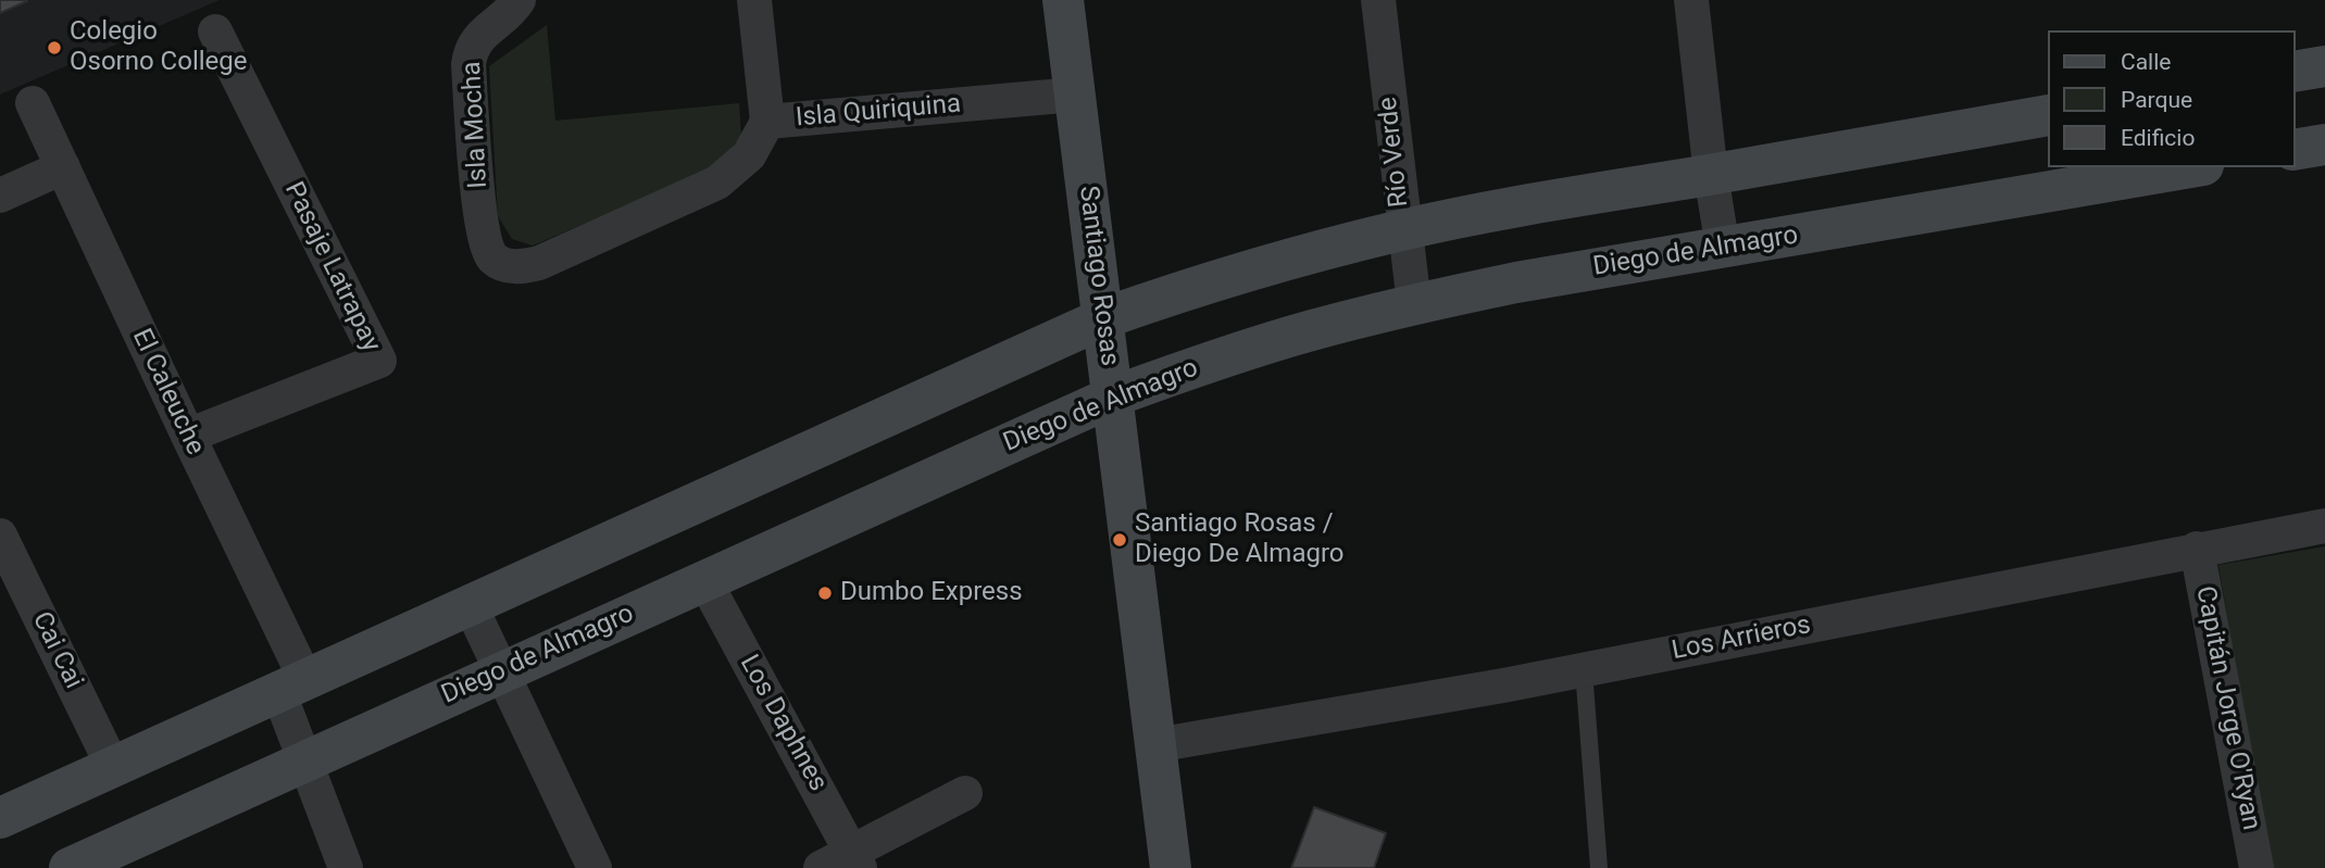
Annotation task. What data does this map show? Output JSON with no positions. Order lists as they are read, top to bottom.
{
  "streets": {
    "main road": ["Diego de Almagro", "Santiago Rosas"],
    "street": [
      "Isla Quiriquina",
      "Isla Mocha",
      "Río Verde",
      "Pasaje Latrapay",
      "El Caleuche",
      "Los Arrieros",
      "Cai Cai",
      "Capitán Jorge O'Ryan",
      "Los Daphnes"
    ]
  },
  "crossings": [
    ["Isla Quiriquina", "Isla Mocha"],
    ["Isla Quiriquina", "Santiago Rosas"],
    ["Río Verde", "Diego de Almagro"],
    ["Diego de Almagro", "Santiago Rosas"],
    ["Diego de Almagro", "El Caleuche"],
    ["Diego de Almagro", "Los Daphnes"],
    ["Pasaje Latrapay", "El Caleuche"],
    ["Santiago Rosas", "Los Arrieros"],
    ["Los Arrieros", "Capitán Jorge O'Ryan"]
  ],
  "places": ["Colegio Osorno College", "Santiago Rosas / Diego De Almagro", "Dumbo Express"],
  "legend": ["Calle", "Parque", "Edificio"]
}
